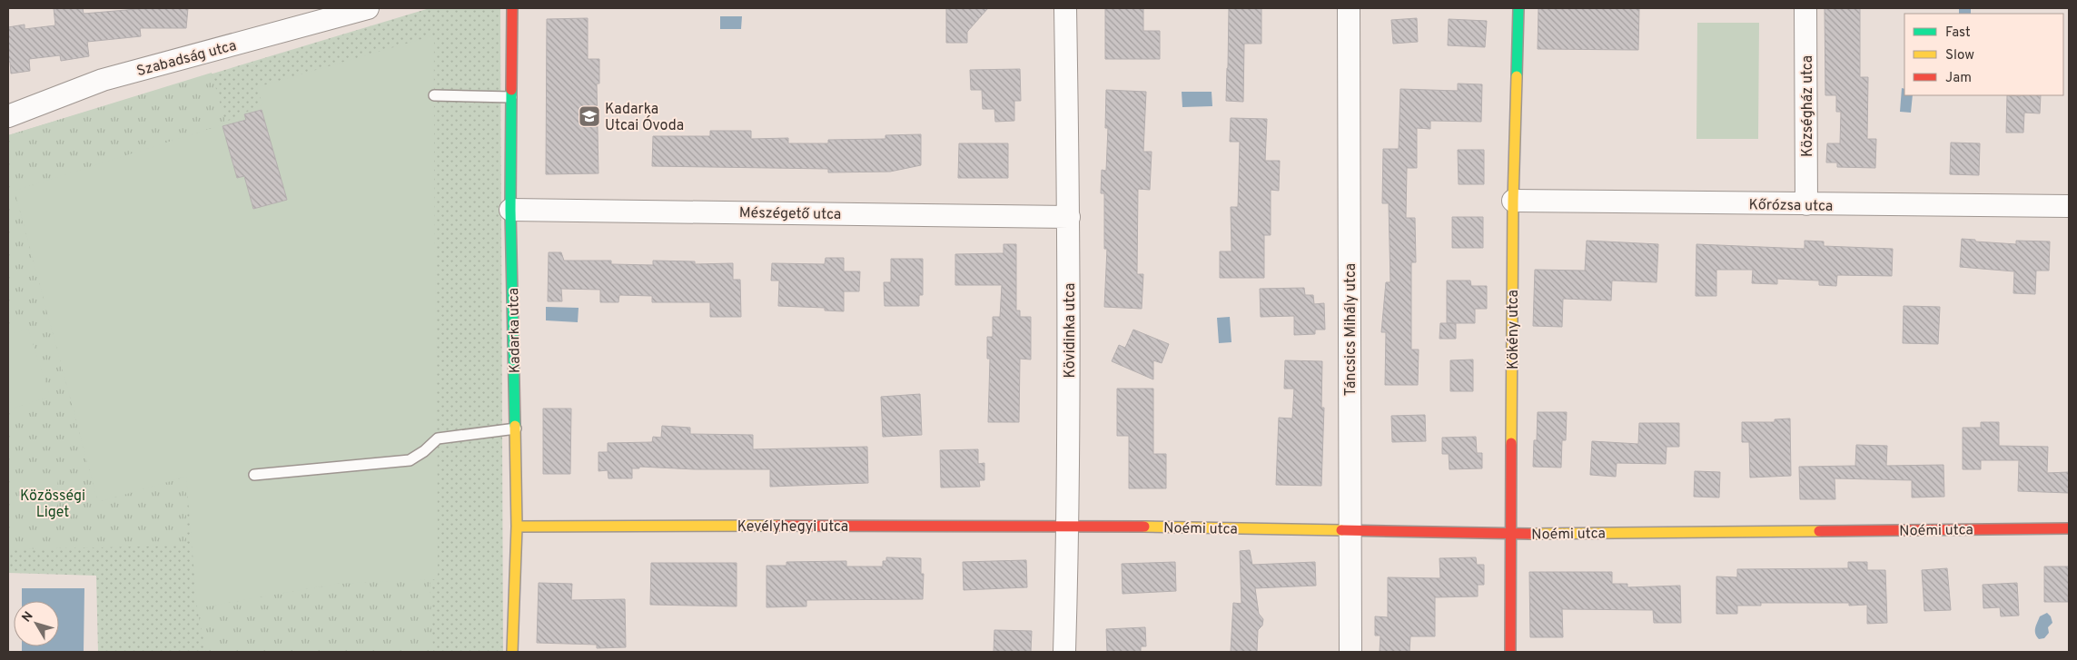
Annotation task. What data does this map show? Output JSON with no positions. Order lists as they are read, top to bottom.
{
  "streets": {
    "street": [
      "Szabadság utca",
      "Községház utca",
      "Kőrózsa utca",
      "Mészégető utca",
      "Táncsics Mihály utca",
      "Kökény utca",
      "Kadarka utca",
      "Kövidinka utca",
      "Kevélyhegyi utca",
      "Noémi utca"
    ]
  },
  "crossings": [
    ["Községház utca", "Kőrózsa utca"],
    ["Kőrózsa utca", "Kökény utca"],
    ["Mészégető utca", "Kadarka utca"],
    ["Mészégető utca", "Kövidinka utca"],
    ["Táncsics Mihály utca", "Noémi utca"],
    ["Kökény utca", "Noémi utca"],
    ["Kadarka utca", "Kevélyhegyi utca"],
    ["Kövidinka utca", "Kevélyhegyi utca"],
    ["Kövidinka utca", "Noémi utca"],
    ["Kevélyhegyi utca", "Noémi utca"]
  ],
  "parks": ["Közösségi Liget"],
  "places": {
    "school or university": ["Kadarka Utcai Óvoda"]
  },
  "legend": ["Fast", "Slow", "Jam"],
  "north": "top left"
}
